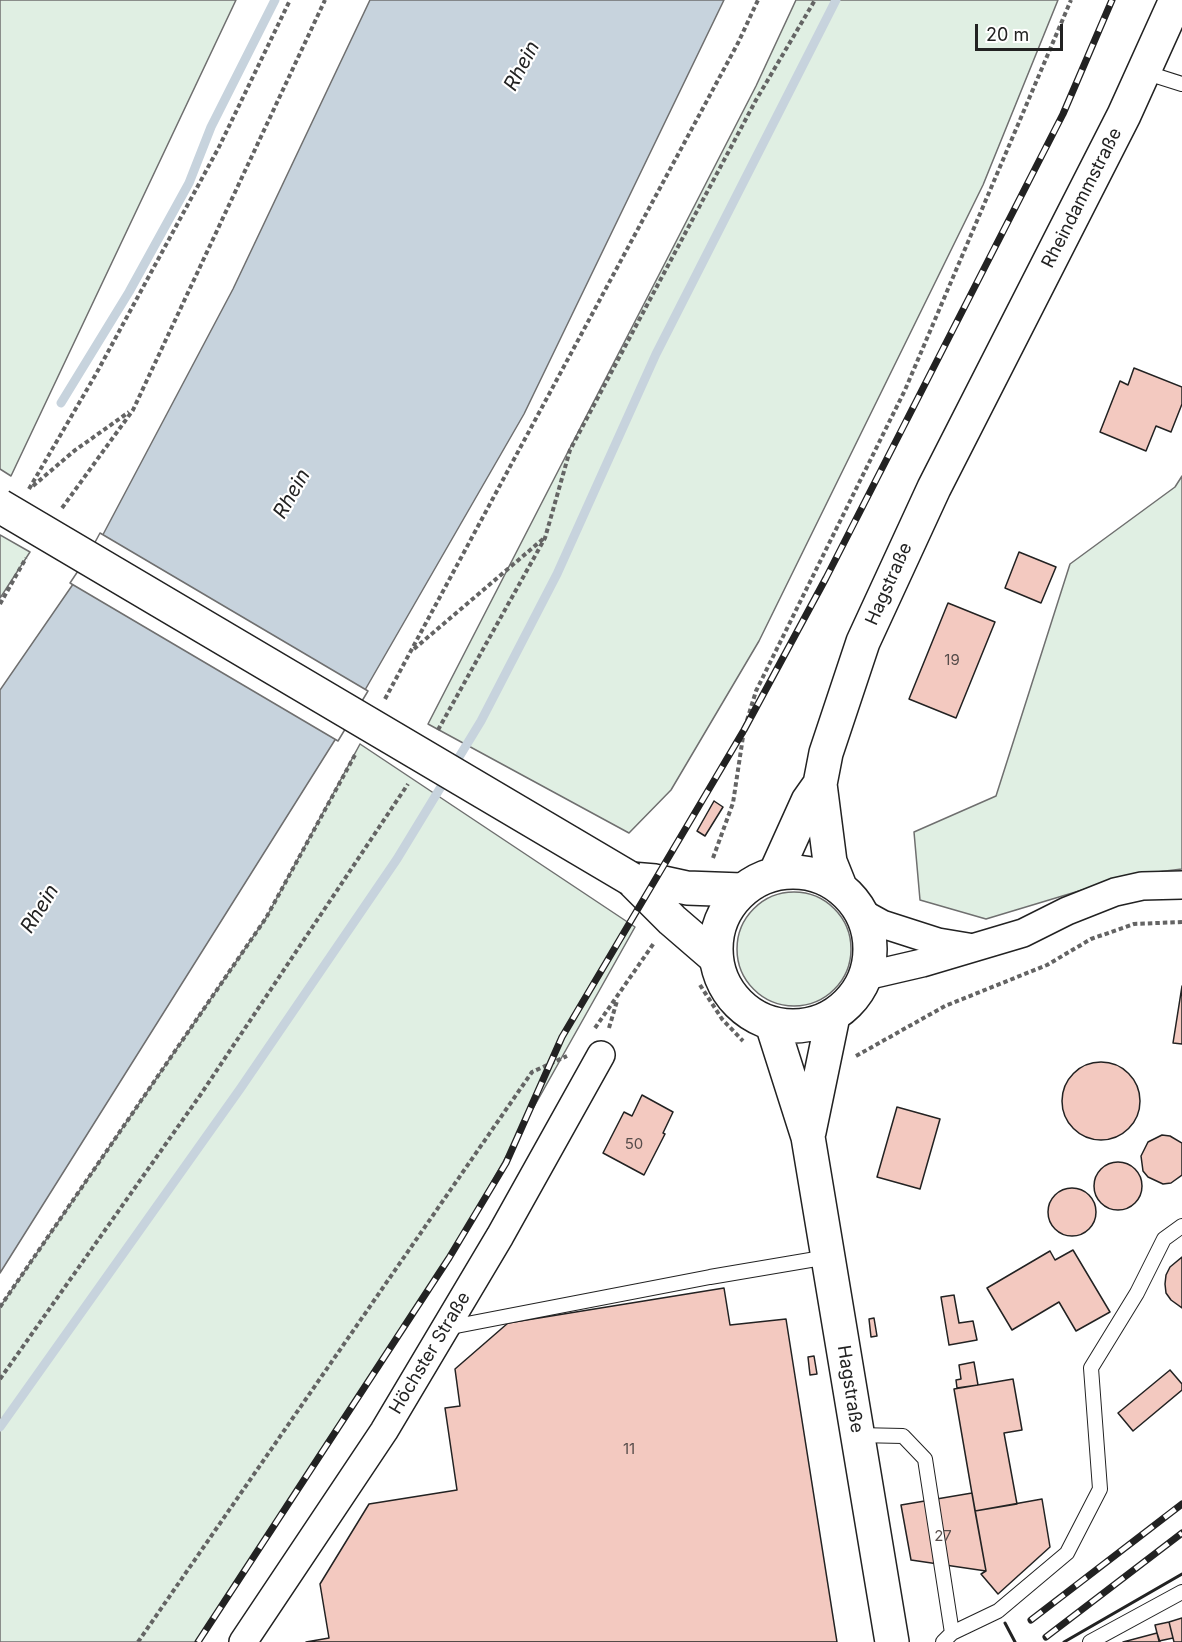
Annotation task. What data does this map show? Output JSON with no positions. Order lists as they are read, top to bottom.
{
  "streets": {
    "main road": ["Rheindammstraße", "Hagstraße"],
    "street": ["Höchster Straße"]
  },
  "crossings": [
    ["Rheindammstraße", "Hagstraße"]
  ],
  "water": ["Rhein"],
  "house_numbers": [
    "19",
    "50",
    "11",
    "27"
  ],
  "scale_bar": "20 m"
}
